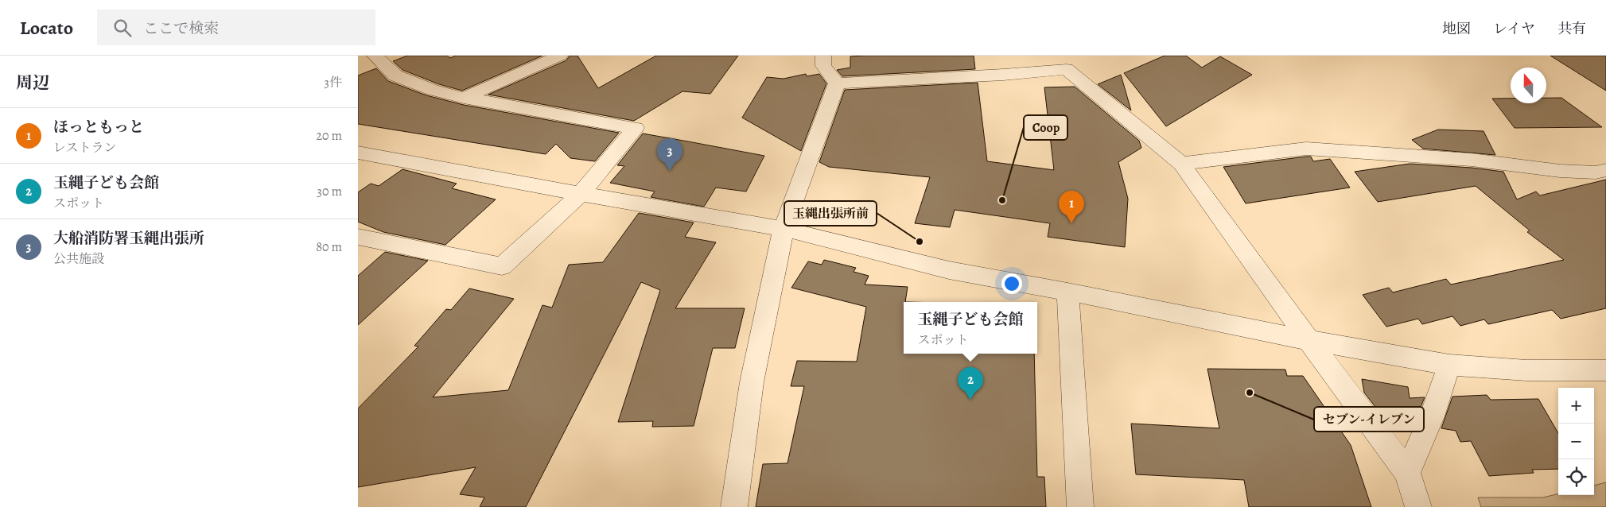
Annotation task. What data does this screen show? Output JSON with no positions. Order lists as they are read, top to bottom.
{
  "places": ["Coop", "玉縄出張所前", "セブン-イレブン"],
  "north": "top",
  "page": {
    "header": "Locato",
    "search": "ここで検索",
    "nav": ["地図", "レイヤ", "共有"],
    "heading": ["周辺", "3件"],
    "list": [
      {
        "mark": "1",
        "name": "ほっともっと",
        "note": "レストラン",
        "value": "20 m"
      },
      {
        "mark": "2",
        "name": "玉縄子ども会館",
        "note": "スポット",
        "value": "30 m"
      },
      {
        "mark": "3",
        "name": "大船消防署玉縄出張所",
        "note": "公共施設",
        "value": "80 m"
      }
    ],
    "pins": ["3", "1", "2"],
    "popup": ["玉縄子ども会館", "スポット"],
    "map_buttons": ["+", "−"]
  }
}
